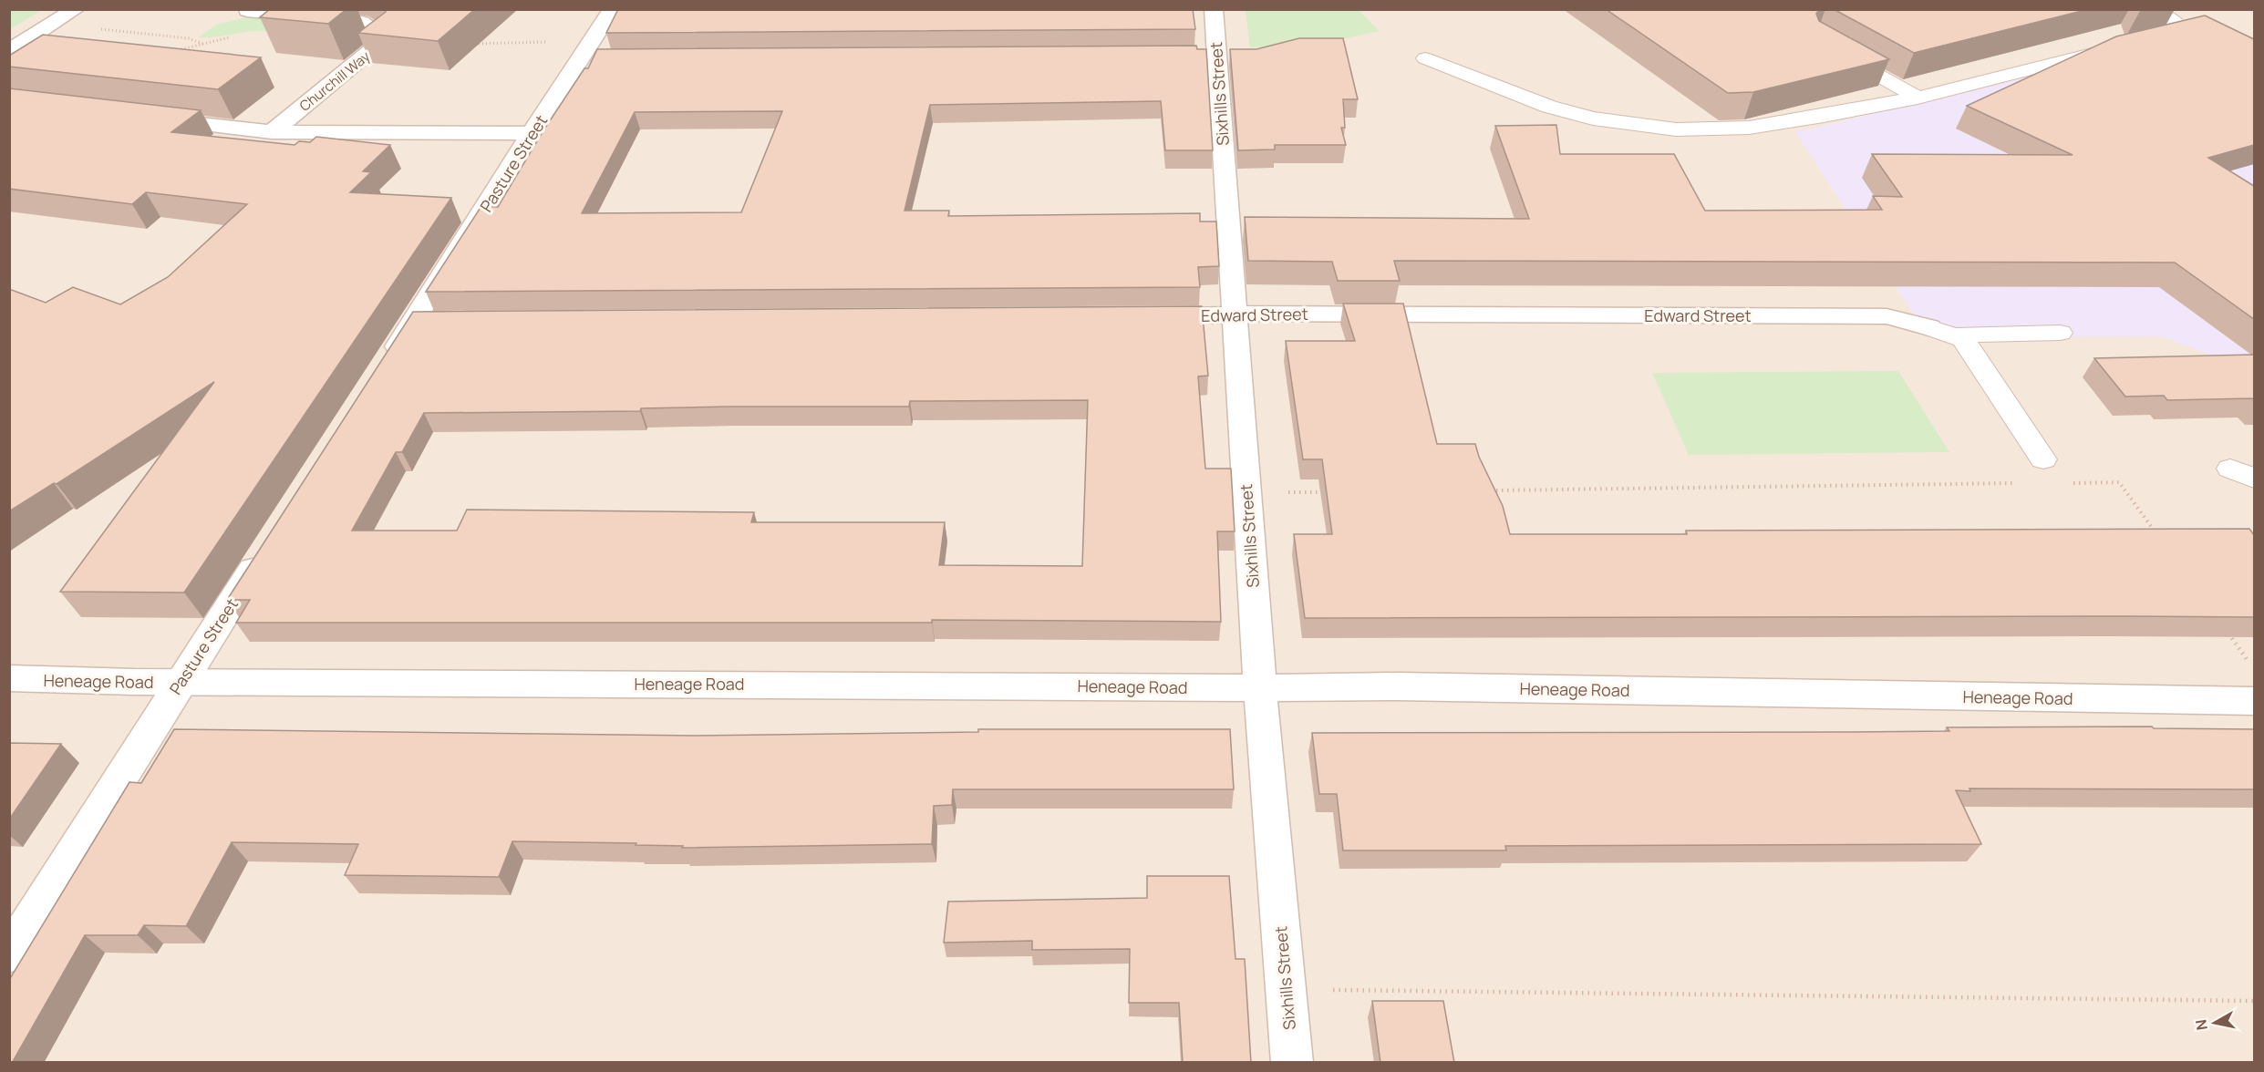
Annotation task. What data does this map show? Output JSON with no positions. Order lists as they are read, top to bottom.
{
  "streets": {
    "street": [
      "Churchill Way",
      "Sixhills Street",
      "Pasture Street",
      "Edward Street",
      "Heneage Road"
    ]
  },
  "crossings": [
    ["Churchill Way", "Pasture Street"],
    ["Sixhills Street", "Edward Street"],
    ["Sixhills Street", "Heneage Road"],
    ["Pasture Street", "Heneage Road"]
  ],
  "north": "left"
}
